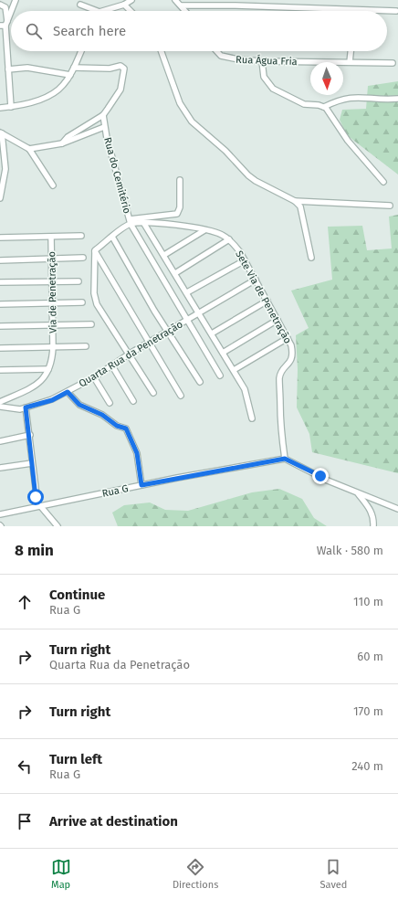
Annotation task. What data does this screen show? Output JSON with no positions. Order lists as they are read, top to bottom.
{
  "streets": {
    "street": [
      "Rua Água Fria",
      "Rua do Cemitério",
      "Via de Penetração",
      "Sete Via de Penetração",
      "Quarta Rua da Penetração",
      "Rua G"
    ]
  },
  "crossings": [
    ["Rua do Cemitério", "Sete Via de Penetração"],
    ["Rua do Cemitério", "Quarta Rua da Penetração"],
    ["Sete Via de Penetração", "Quarta Rua da Penetração"],
    ["Sete Via de Penetração", "Rua G"]
  ],
  "north": "bottom",
  "page": {
    "search": "Search here",
    "heading": ["8 min", "Walk · 580 m"],
    "list": [
      ["Continue", "Rua G", "110 m"],
      ["Turn right", "Quarta Rua da Penetração", "60 m"],
      ["Turn right", "170 m"],
      ["Turn left", "Rua G", "240 m"],
      "Arrive at destination"
    ],
    "nav": ["Map", "Directions", "Saved"]
  }
}
